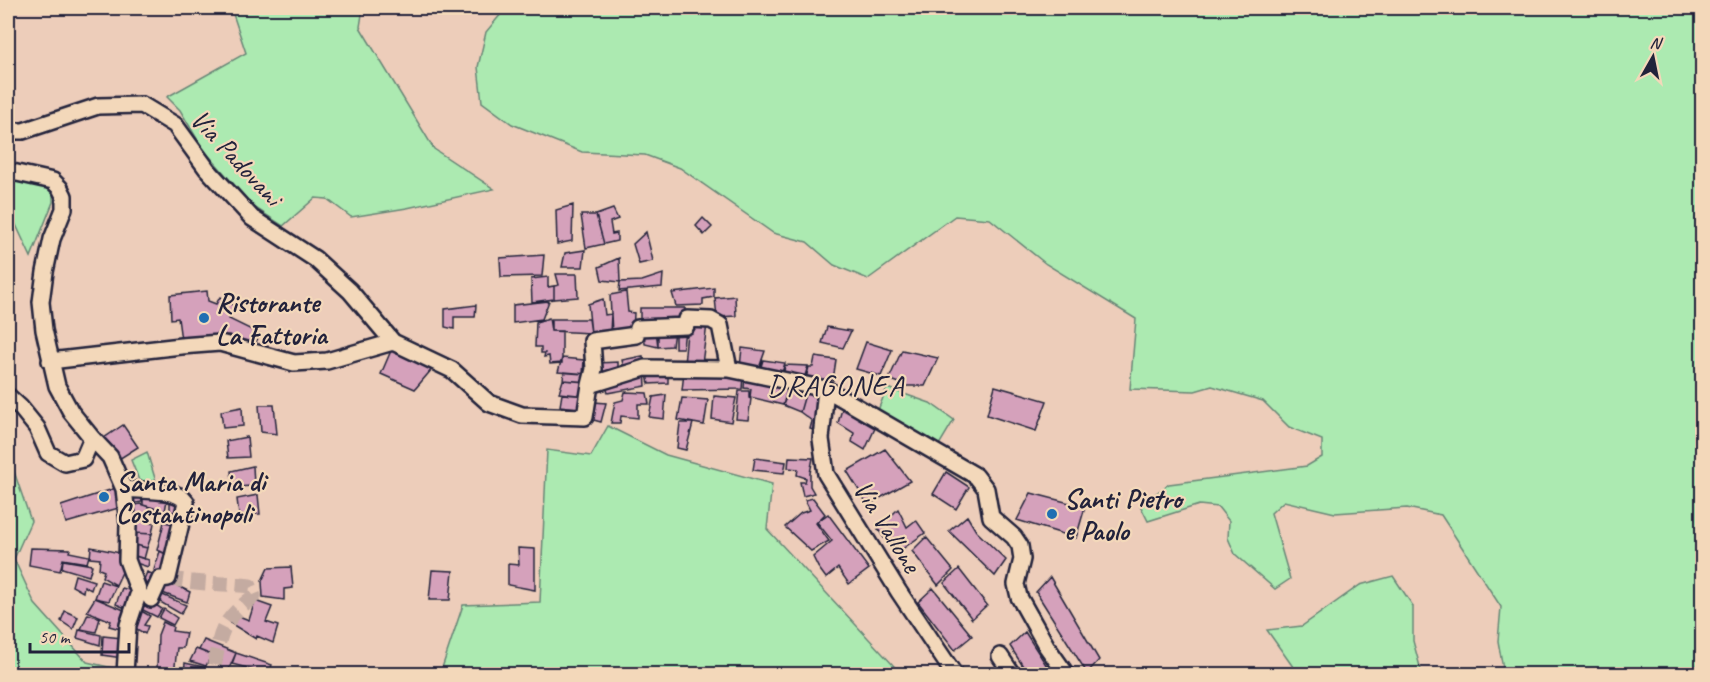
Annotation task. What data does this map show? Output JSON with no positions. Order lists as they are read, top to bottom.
{
  "streets": {
    "street": ["Via Padovani", "Via Vallone"]
  },
  "districts": ["DRAGONEA"],
  "places": ["Ristorante La Fattoria", "Santa Maria di Costantinopoli", "Santi Pietro e Paolo"],
  "scale_bar": "50 m",
  "north": "top"
}
